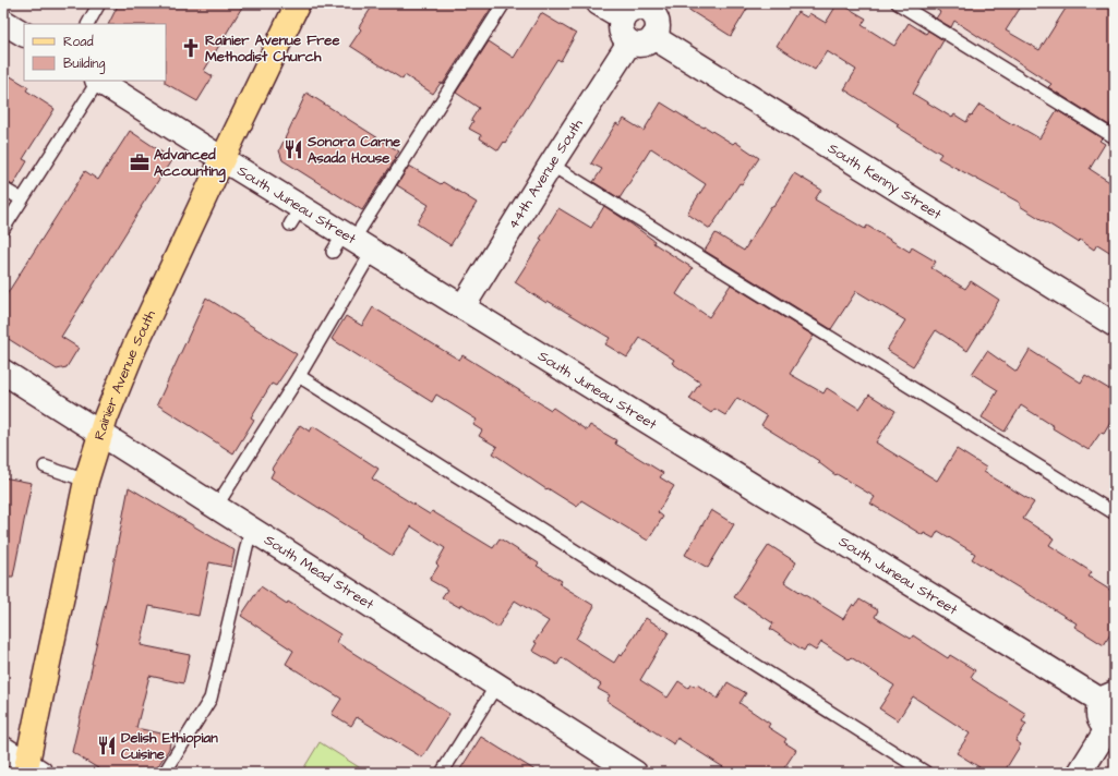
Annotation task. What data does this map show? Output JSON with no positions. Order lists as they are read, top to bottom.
{
  "streets": {
    "main road": ["Rainier Avenue South"],
    "street": [
      "44th Avenue South",
      "South Kenny Street",
      "South Juneau Street",
      "South Mead Street"
    ]
  },
  "crossings": [
    ["44th Avenue South", "South Kenny Street"],
    ["44th Avenue South", "South Juneau Street"],
    ["South Juneau Street", "Rainier Avenue South"],
    ["Rainier Avenue South", "South Mead Street"]
  ],
  "places": {
    "church": ["Rainier Avenue Free Methodist Church"],
    "restaurant": ["Sonora Carne Asada House", "Delish Ethiopian Cuisine"],
    "office": ["Advanced Accounting"]
  },
  "legend": ["Road", "Building"]
}
